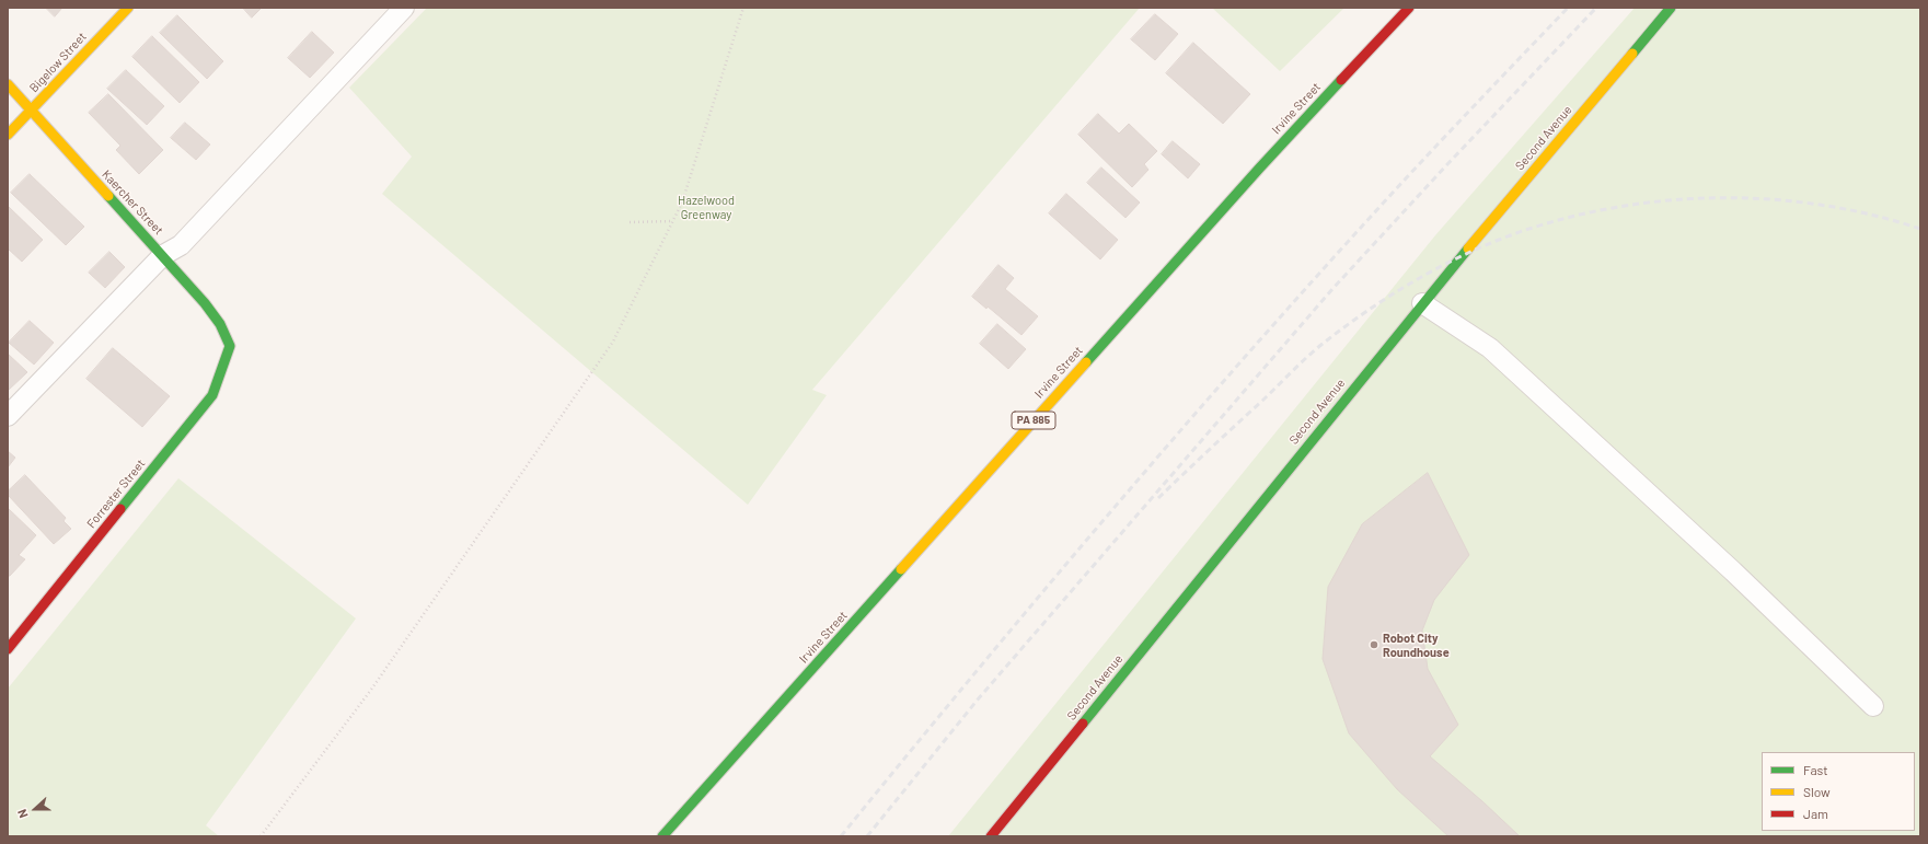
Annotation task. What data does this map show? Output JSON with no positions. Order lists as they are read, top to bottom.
{
  "streets": {
    "street": [
      "Bigelow Street",
      "Irvine Street",
      "Second Avenue",
      "Kaercher Street",
      "PA 885",
      "Forrester Street"
    ]
  },
  "crossings": [
    ["Bigelow Street", "Kaercher Street"],
    ["Kaercher Street", "Forrester Street"]
  ],
  "parks": ["Hazelwood Greenway"],
  "places": ["Robot City Roundhouse"],
  "legend": ["Fast", "Slow", "Jam"],
  "north": "left"
}
